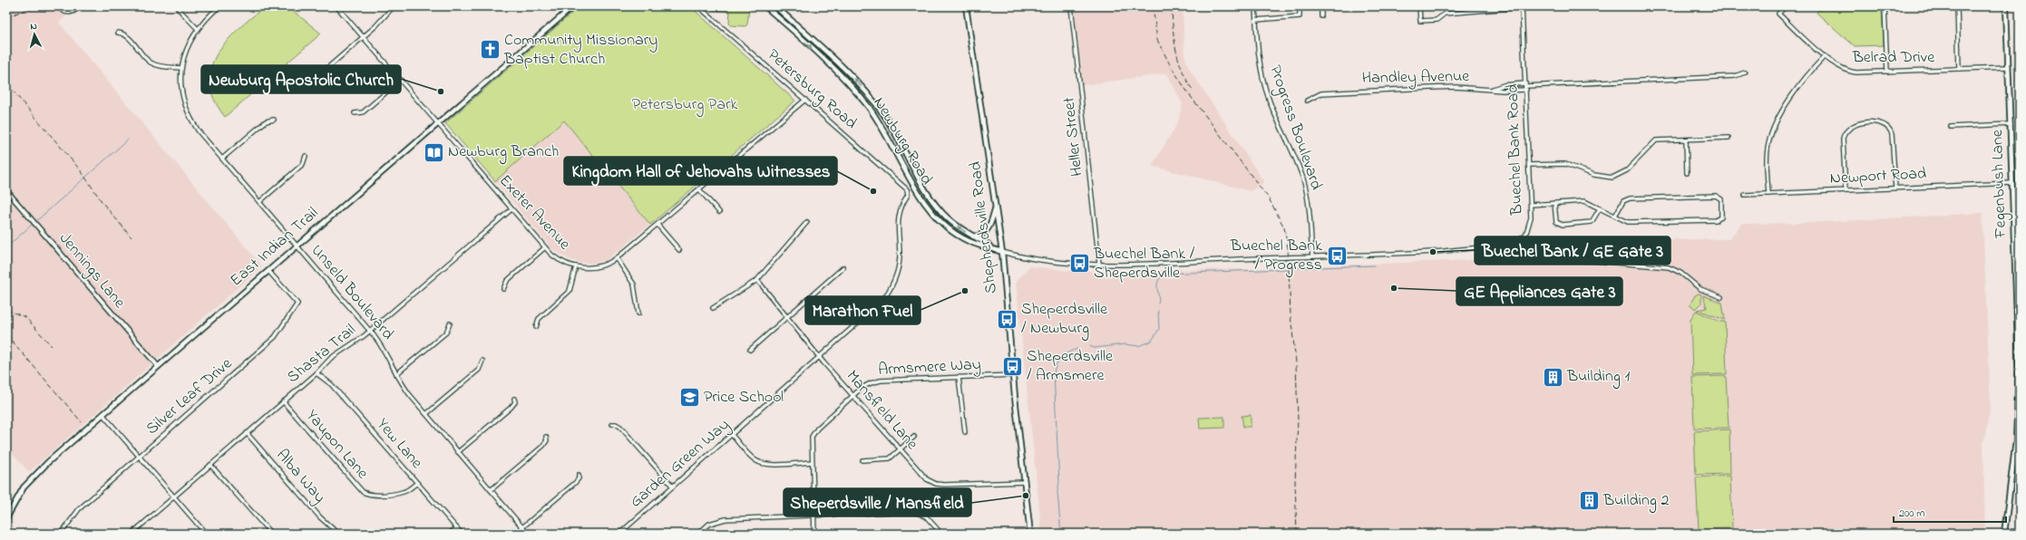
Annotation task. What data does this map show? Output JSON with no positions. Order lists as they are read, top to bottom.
{
  "streets": {
    "main road": [
      "Newburg Road",
      "Fegenbush Lane",
      "Shepherdsville Road",
      "East Indian Trail"
    ],
    "street": [
      "Belrad Drive",
      "Handley Avenue",
      "Petersburg Road",
      "Progress Boulevard",
      "Heller Street",
      "Buechel Bank Road",
      "Newport Road",
      "Exeter Avenue",
      "Jennings Lane",
      "Unseld Boulevard",
      "Shasta Trail",
      "Armsmere Way",
      "Silver Leaf Drive",
      "Mansfield Lane",
      "Yew Lane",
      "Yaupon Lane",
      "Garden Green Way",
      "Alba Way"
    ]
  },
  "crossings": [
    ["Belrad Drive", "Fegenbush Lane"],
    ["Handley Avenue", "Buechel Bank Road"],
    ["Petersburg Road", "Exeter Avenue"],
    ["Petersburg Road", "Garden Green Way"],
    ["Newburg Road", "Shepherdsville Road"],
    ["Newport Road", "Fegenbush Lane"],
    ["Exeter Avenue", "East Indian Trail"],
    ["Exeter Avenue", "Shasta Trail"],
    ["Shepherdsville Road", "Armsmere Way"],
    ["Shepherdsville Road", "Mansfield Lane"],
    ["East Indian Trail", "Jennings Lane"],
    ["East Indian Trail", "Unseld Boulevard"],
    ["East Indian Trail", "Silver Leaf Drive"],
    ["Unseld Boulevard", "Shasta Trail"],
    ["Shasta Trail", "Yew Lane"],
    ["Shasta Trail", "Yaupon Lane"],
    ["Shasta Trail", "Alba Way"],
    ["Armsmere Way", "Mansfield Lane"],
    ["Mansfield Lane", "Garden Green Way"],
    ["Yew Lane", "Yaupon Lane"]
  ],
  "parks": ["Petersburg Park"],
  "places": {
    "church": ["Community Missionary Baptist Church"],
    "other": [
      "Newburg Apostolic Church",
      "Kingdom Hall of Jehovahs Witnesses",
      "Buechel Bank / GE Gate 3",
      "GE Appliances Gate 3",
      "Marathon Fuel",
      "Sheperdsville / Mansfield"
    ],
    "library": ["Newburg Branch"],
    "bus stop": [
      "Buechel Bank / Progress",
      "Buechel Bank / Sheperdsville",
      "Sheperdsville / Newburg",
      "Sheperdsville / Armsmere"
    ],
    "building": ["Building 1", "Building 2"],
    "school or university": ["Price School"]
  },
  "scale_bar": "200 m",
  "north": "top"
}
